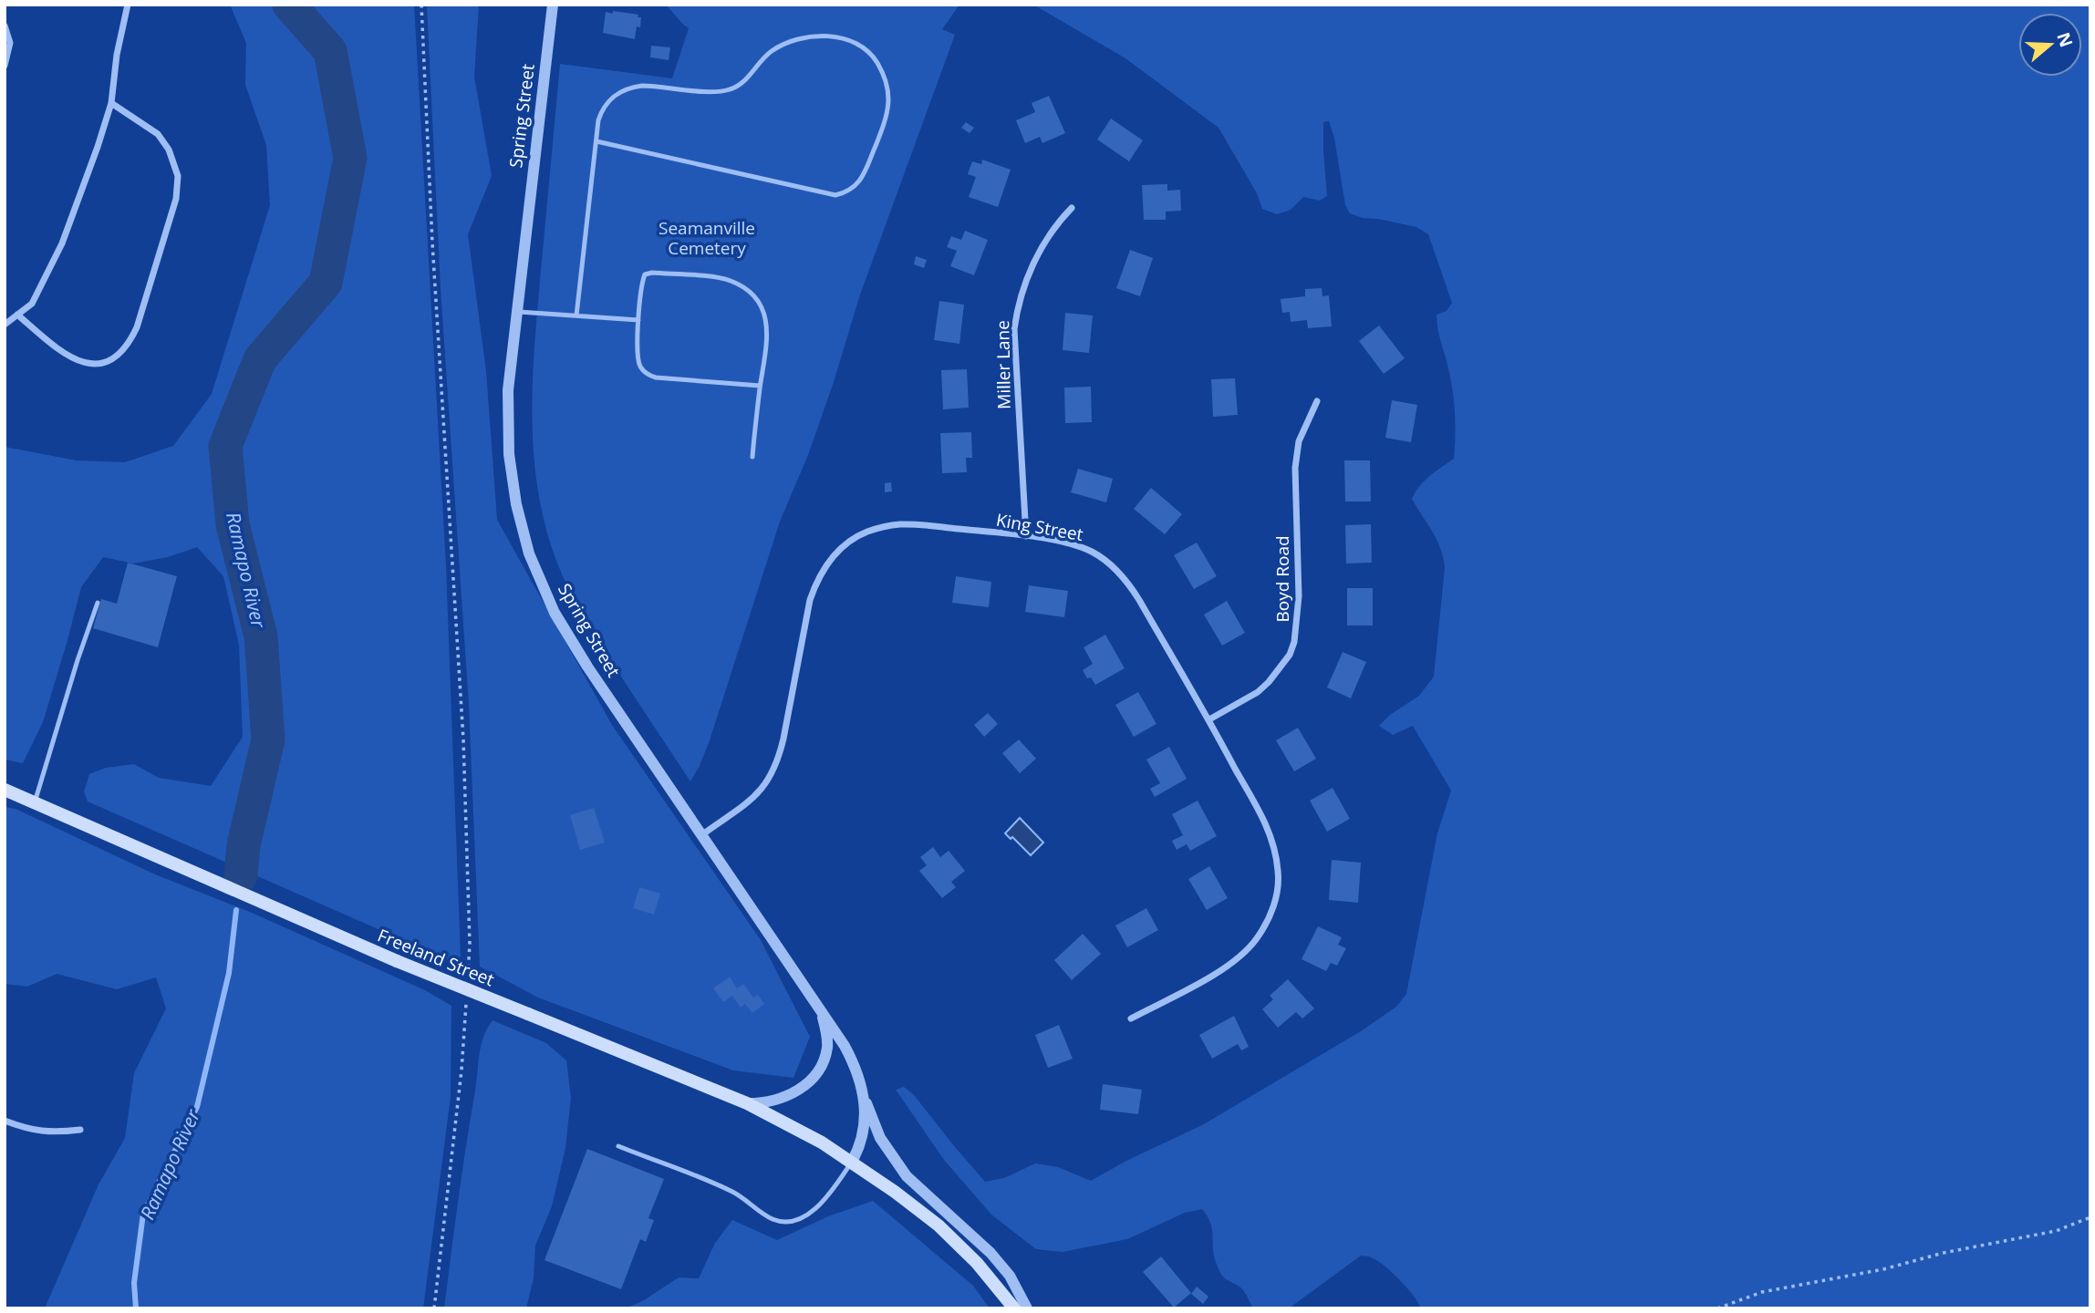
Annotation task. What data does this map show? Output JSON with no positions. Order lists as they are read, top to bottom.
{
  "streets": {
    "main road": ["Freeland Street"],
    "street": [
      "Spring Street",
      "Miller Lane",
      "King Street",
      "Boyd Road"
    ]
  },
  "crossings": [
    ["Spring Street", "King Street"],
    ["Spring Street", "Freeland Street"],
    ["Miller Lane", "King Street"],
    ["King Street", "Boyd Road"]
  ],
  "water": ["Ramapo River"],
  "parks": ["Seamanville Cemetery"],
  "north": "right"
}
